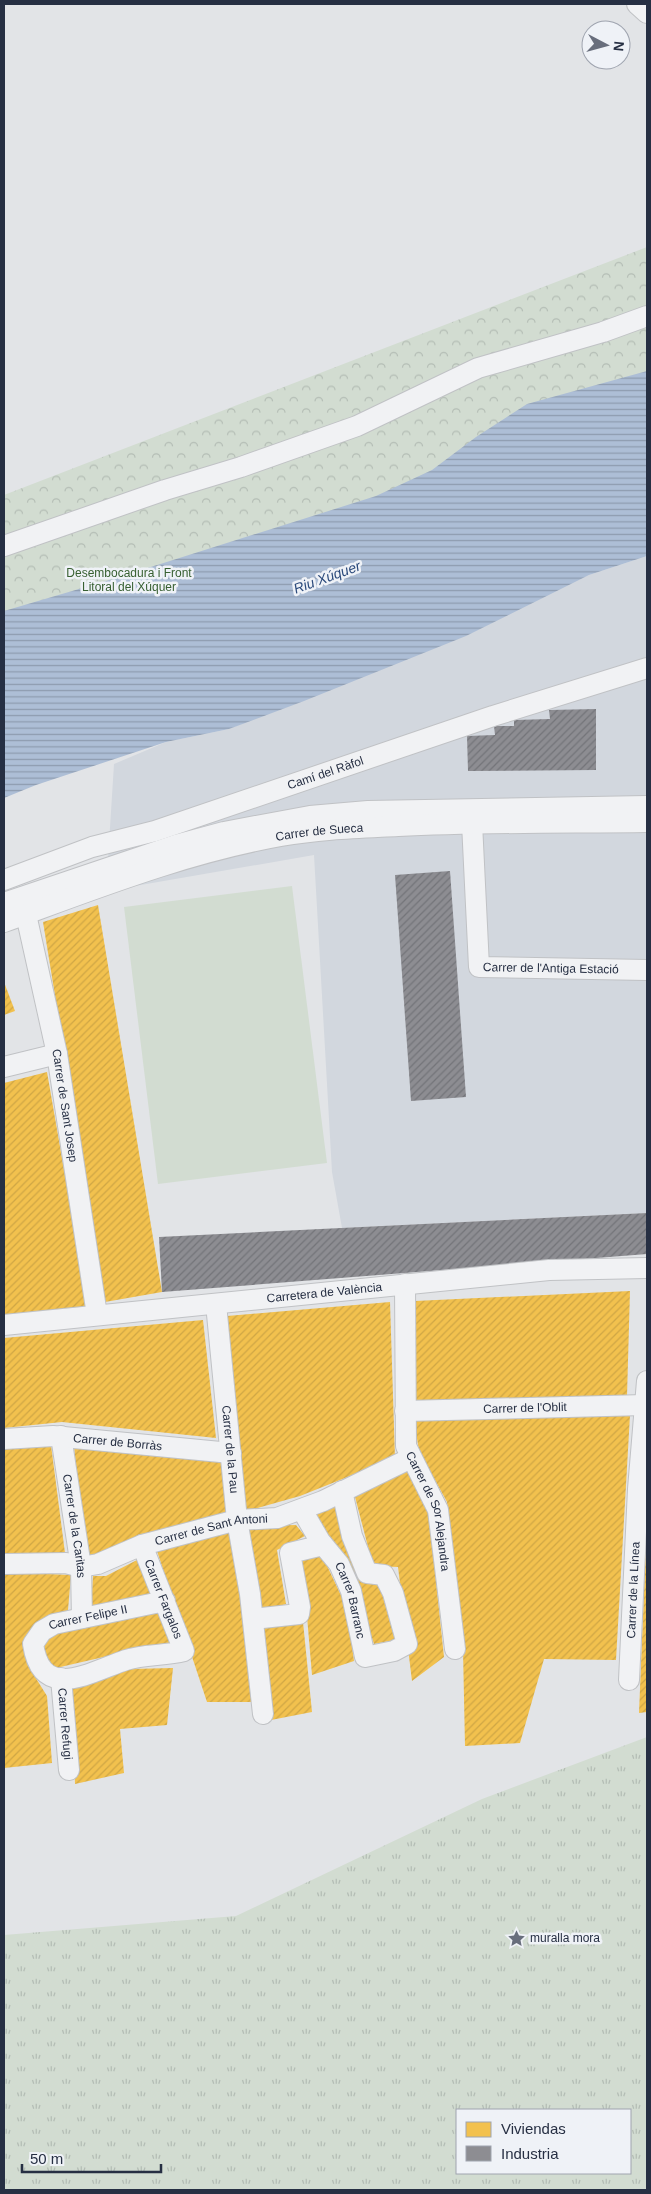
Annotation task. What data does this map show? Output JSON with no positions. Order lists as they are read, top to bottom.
{
  "streets": {
    "street": [
      "Camí del Ràfol",
      "Carrer de Sueca",
      "Carrer de l'Antiga Estació",
      "Carrer de Sant Josep",
      "Carretera de València",
      "Carrer de l'Oblit",
      "Carrer de Borràs",
      "Carrer de la Pau",
      "Carrer de Sor Alejandra",
      "Carrer de la Caritas",
      "Carrer de Sant Antoni",
      "Carrer de la Línea",
      "Carrer Fargalos",
      "Carrer Barranc",
      "Carrer Felipe II",
      "Carrer Refugi"
    ]
  },
  "crossings": [
    ["Carrer de Sueca", "Carrer de l'Antiga Estació"],
    ["Carrer de Sueca", "Carrer de Sant Josep"],
    ["Carrer de Sant Josep", "Carretera de València"],
    ["Carretera de València", "Carrer de la Pau"],
    ["Carretera de València", "Carrer de Sor Alejandra"],
    ["Carrer de l'Oblit", "Carrer de Sor Alejandra"],
    ["Carrer de l'Oblit", "Carrer de la Línea"],
    ["Carrer de Borràs", "Carrer de la Pau"],
    ["Carrer de Borràs", "Carrer de la Caritas"],
    ["Carrer de la Pau", "Carrer de Sant Antoni"],
    ["Carrer de Sor Alejandra", "Carrer de Sant Antoni"],
    ["Carrer de la Caritas", "Carrer de Sant Antoni"],
    ["Carrer de la Caritas", "Carrer Felipe II"],
    ["Carrer de Sant Antoni", "Carrer Fargalos"],
    ["Carrer de Sant Antoni", "Carrer Barranc"],
    ["Carrer Fargalos", "Carrer Felipe II"],
    ["Carrer Fargalos", "Carrer Refugi"],
    ["Carrer Felipe II", "Carrer Refugi"]
  ],
  "water": ["Riu Xúquer"],
  "parks": ["Desembocadura i Front Litoral del Xúquer"],
  "places": {
    "place": ["muralla mora"]
  },
  "legend": ["Viviendas", "Industria"],
  "scale_bar": "50 m",
  "north": "right"
}
